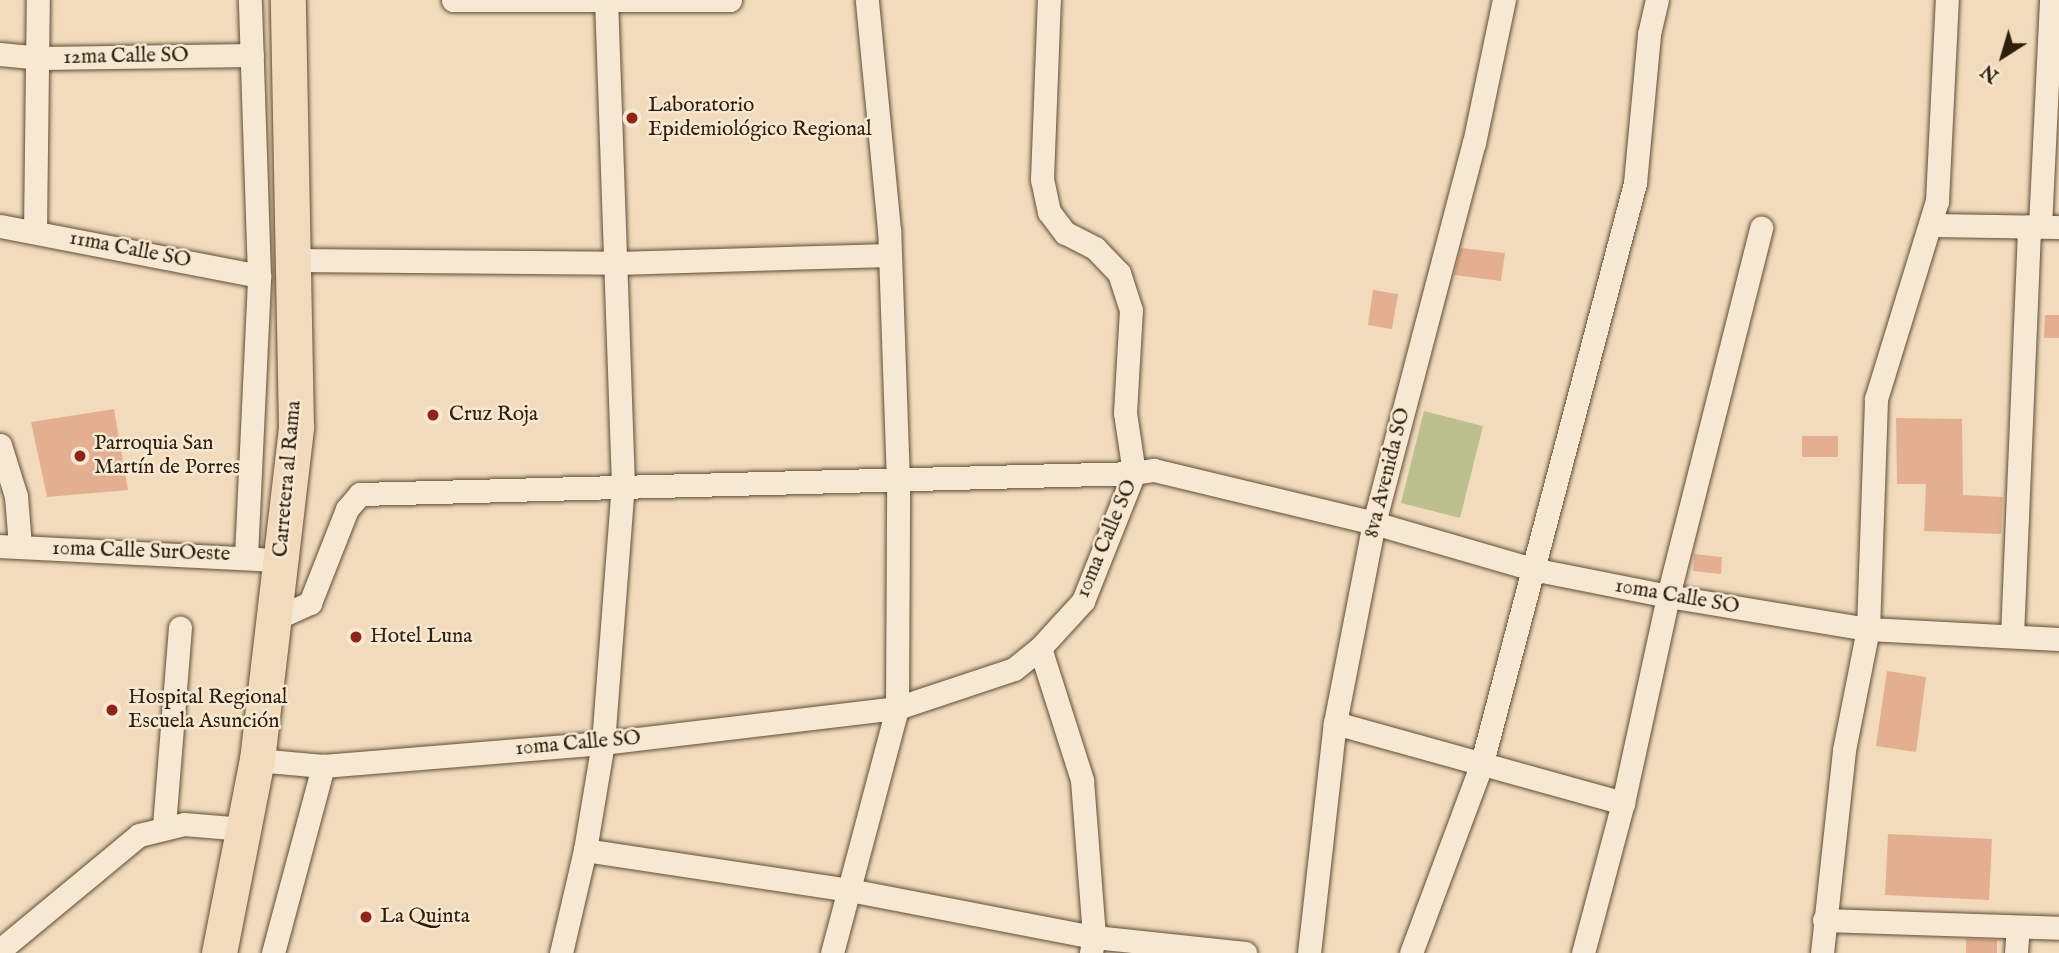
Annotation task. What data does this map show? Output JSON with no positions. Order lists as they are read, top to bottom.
{
  "streets": {
    "highway": ["Carretera al Rama"],
    "street": [
      "12ma Calle SO",
      "11ma Calle SO",
      "8va Avenida SO",
      "10ma Calle SO",
      "10ma Calle SurOeste"
    ]
  },
  "crossings": [
    ["8va Avenida SO", "10ma Calle SO"],
    ["Carretera al Rama", "10ma Calle SO"],
    ["Carretera al Rama", "10ma Calle SurOeste"]
  ],
  "places": [
    "Laboratorio Epidemiológico Regional",
    "Cruz Roja",
    "Parroquia San Martín de Porres",
    "Hotel Luna",
    "Hospital Regional Escuela Asunción",
    "La Quinta"
  ],
  "north": "bottom left"
}
